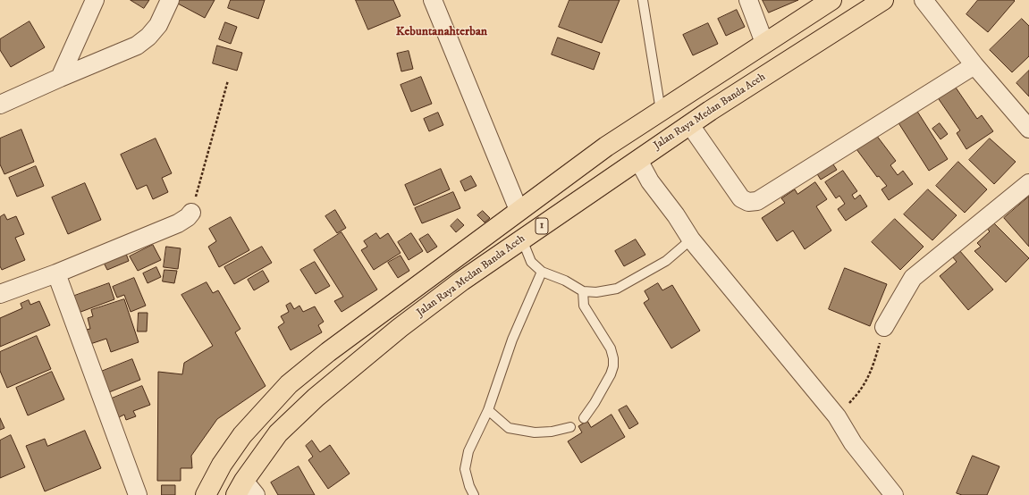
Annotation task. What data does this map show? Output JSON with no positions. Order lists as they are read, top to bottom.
{
  "streets": {
    "highway": ["Jalan Raya Medan Banda Aceh", "1"]
  },
  "districts": ["Kebuntanahterban"]
}
